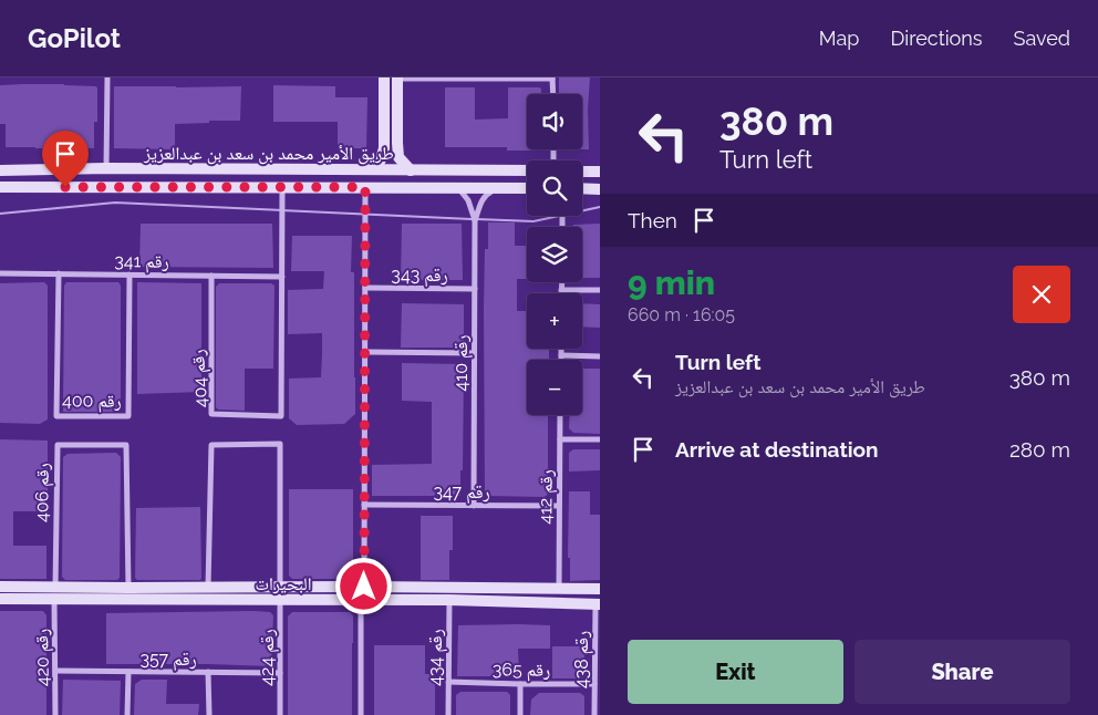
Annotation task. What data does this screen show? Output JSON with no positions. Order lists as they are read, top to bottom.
{
  "streets": {
    "street": [
      "طريق الأمير محمد بن سعد بن عبدالعزيز",
      "رقم 341",
      "رقم 343",
      "رقم 410",
      "رقم 404",
      "رقم 400",
      "رقم 347",
      "رقم 406",
      "رقم 412",
      "البحيرات",
      "رقم 420",
      "رقم 424",
      "رقم 434",
      "رقم 357",
      "رقم 438",
      "رقم 365"
    ]
  },
  "crossings": [
    ["رقم 341", "رقم 404"],
    ["رقم 341", "رقم 400"],
    ["رقم 343", "رقم 410"],
    ["رقم 410", "رقم 347"],
    ["رقم 347", "رقم 412"],
    ["رقم 406", "البحيرات"],
    ["رقم 412", "البحيرات"],
    ["البحيرات", "رقم 420"],
    ["البحيرات", "رقم 424"],
    ["البحيرات", "رقم 434"],
    ["البحيرات", "رقم 438"],
    ["رقم 420", "رقم 357"],
    ["رقم 424", "رقم 357"],
    ["رقم 434", "رقم 365"],
    ["رقم 438", "رقم 365"]
  ],
  "page": {
    "header": "GoPilot",
    "nav": ["Map", "Directions", "Saved"],
    "turn": ["380 m", "Turn left"],
    "map_buttons": ["+", "−"],
    "then": "Then",
    "heading": ["9 min", "660 m · 16:05"],
    "list": [
      {
        "name": "Turn left",
        "note": "طريق الأمير محمد بن سعد بن عبدالعزيز",
        "value": "380 m"
      },
      {
        "name": "Arrive at destination",
        "value": "280 m"
      }
    ],
    "buttons": ["Exit", "Share"]
  }
}
